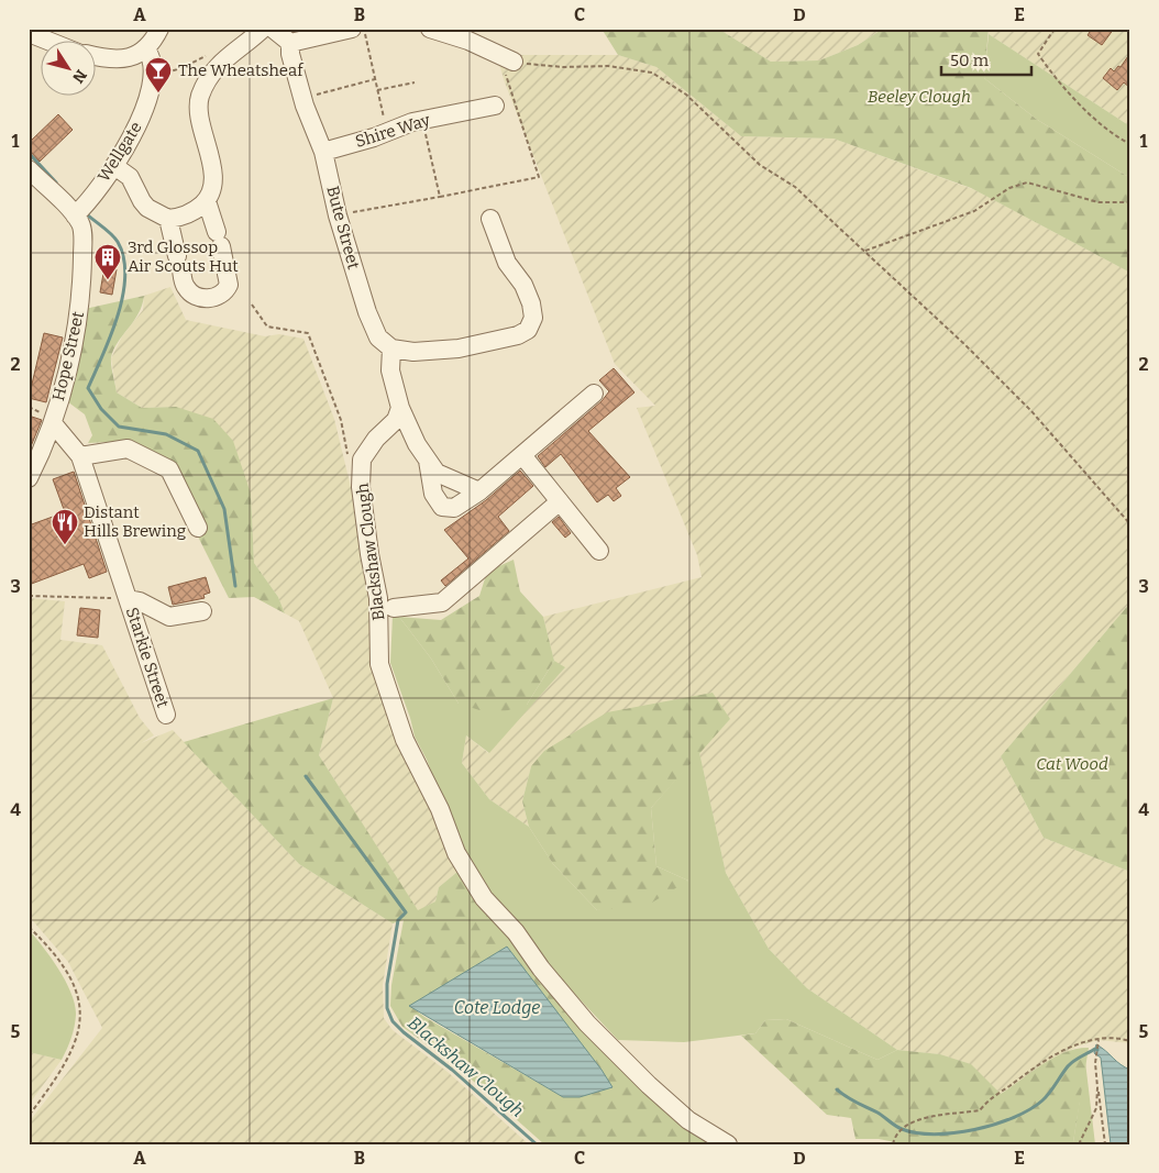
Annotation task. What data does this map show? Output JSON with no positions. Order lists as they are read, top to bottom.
{
  "streets": {
    "street": [
      "Shire Way",
      "Wellgate",
      "Bute Street",
      "Hope Street",
      "Blackshaw Clough",
      "Starkie Street"
    ]
  },
  "crossings": [
    ["Shire Way", "Bute Street"],
    ["Wellgate", "Hope Street"]
  ],
  "water": ["Cote Lodge", "Blackshaw Clough"],
  "parks": ["Beeley Clough", "Cat Wood"],
  "places": {
    "bar": ["The Wheatsheaf"],
    "building": ["3rd Glossop Air Scouts Hut"],
    "restaurant": ["Distant Hills Brewing"]
  },
  "scale_bar": "50 m",
  "north": "bottom right",
  "grid": {
    "columns": [
      "A",
      "B",
      "C",
      "D",
      "E"
    ],
    "rows": [
      "1",
      "2",
      "3",
      "4",
      "5"
    ]
  }
}
